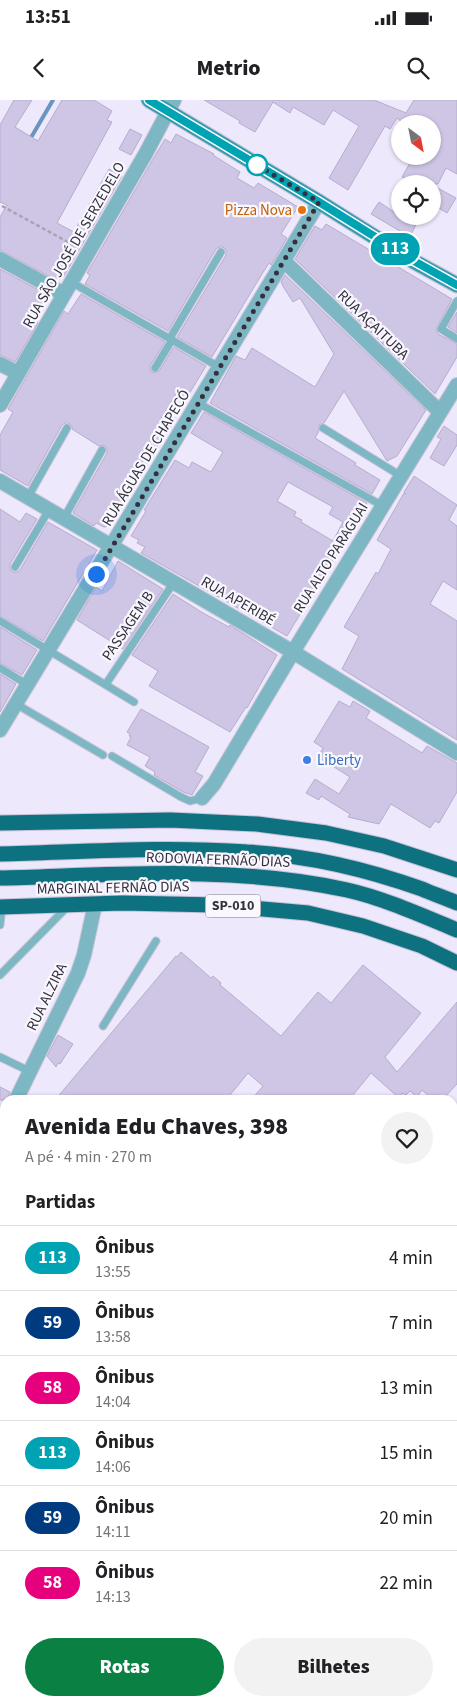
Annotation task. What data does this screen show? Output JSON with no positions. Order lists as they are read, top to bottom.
{
  "streets": {
    "highway": ["RODOVIA FERNÃO DIAS", "MARGINAL FERNÃO DIAS", "SP-010"],
    "street": [
      "RUA SÃO JOSÉ DE SERZEDELO",
      "RUA AÇAITUBA",
      "RUA ÁGUAS DE CHAPECÓ",
      "RUA ALTO PARAGUAI",
      "RUA APERIBÉ",
      "RUA ALZIRA"
    ],
    "lane": ["PASSAGEM B"]
  },
  "crossings": [
    ["RUA AÇAITUBA", "RUA ÁGUAS DE CHAPECÓ"],
    ["RUA AÇAITUBA", "RUA ALTO PARAGUAI"],
    ["RUA ÁGUAS DE CHAPECÓ", "RUA APERIBÉ"],
    ["RUA ALTO PARAGUAI", "RUA APERIBÉ"],
    ["RUA APERIBÉ", "PASSAGEM B"],
    ["MARGINAL FERNÃO DIAS", "RUA ALZIRA"]
  ],
  "places": ["Pizza Nova", "Liberty"],
  "lines": ["bus line 113"],
  "north": "bottom right",
  "page": {
    "status": "13:51",
    "header": "Metrio",
    "on_map": "113",
    "heading": [
      ["Avenida Edu Chaves, 398", "A pé · 4 min · 270 m"],
      "Partidas"
    ],
    "list": [
      {
        "mark": "113",
        "name": "Ônibus",
        "note": "13:55",
        "value": "4 min"
      },
      {
        "mark": "59",
        "name": "Ônibus",
        "note": "13:58",
        "value": "7 min"
      },
      {
        "mark": "58",
        "name": "Ônibus",
        "note": "14:04",
        "value": "13 min"
      },
      {
        "mark": "113",
        "name": "Ônibus",
        "note": "14:06",
        "value": "15 min"
      },
      {
        "mark": "59",
        "name": "Ônibus",
        "note": "14:11",
        "value": "20 min"
      },
      {
        "mark": "58",
        "name": "Ônibus",
        "note": "14:13",
        "value": "22 min"
      }
    ],
    "buttons": ["Rotas", "Bilhetes"]
  }
}
